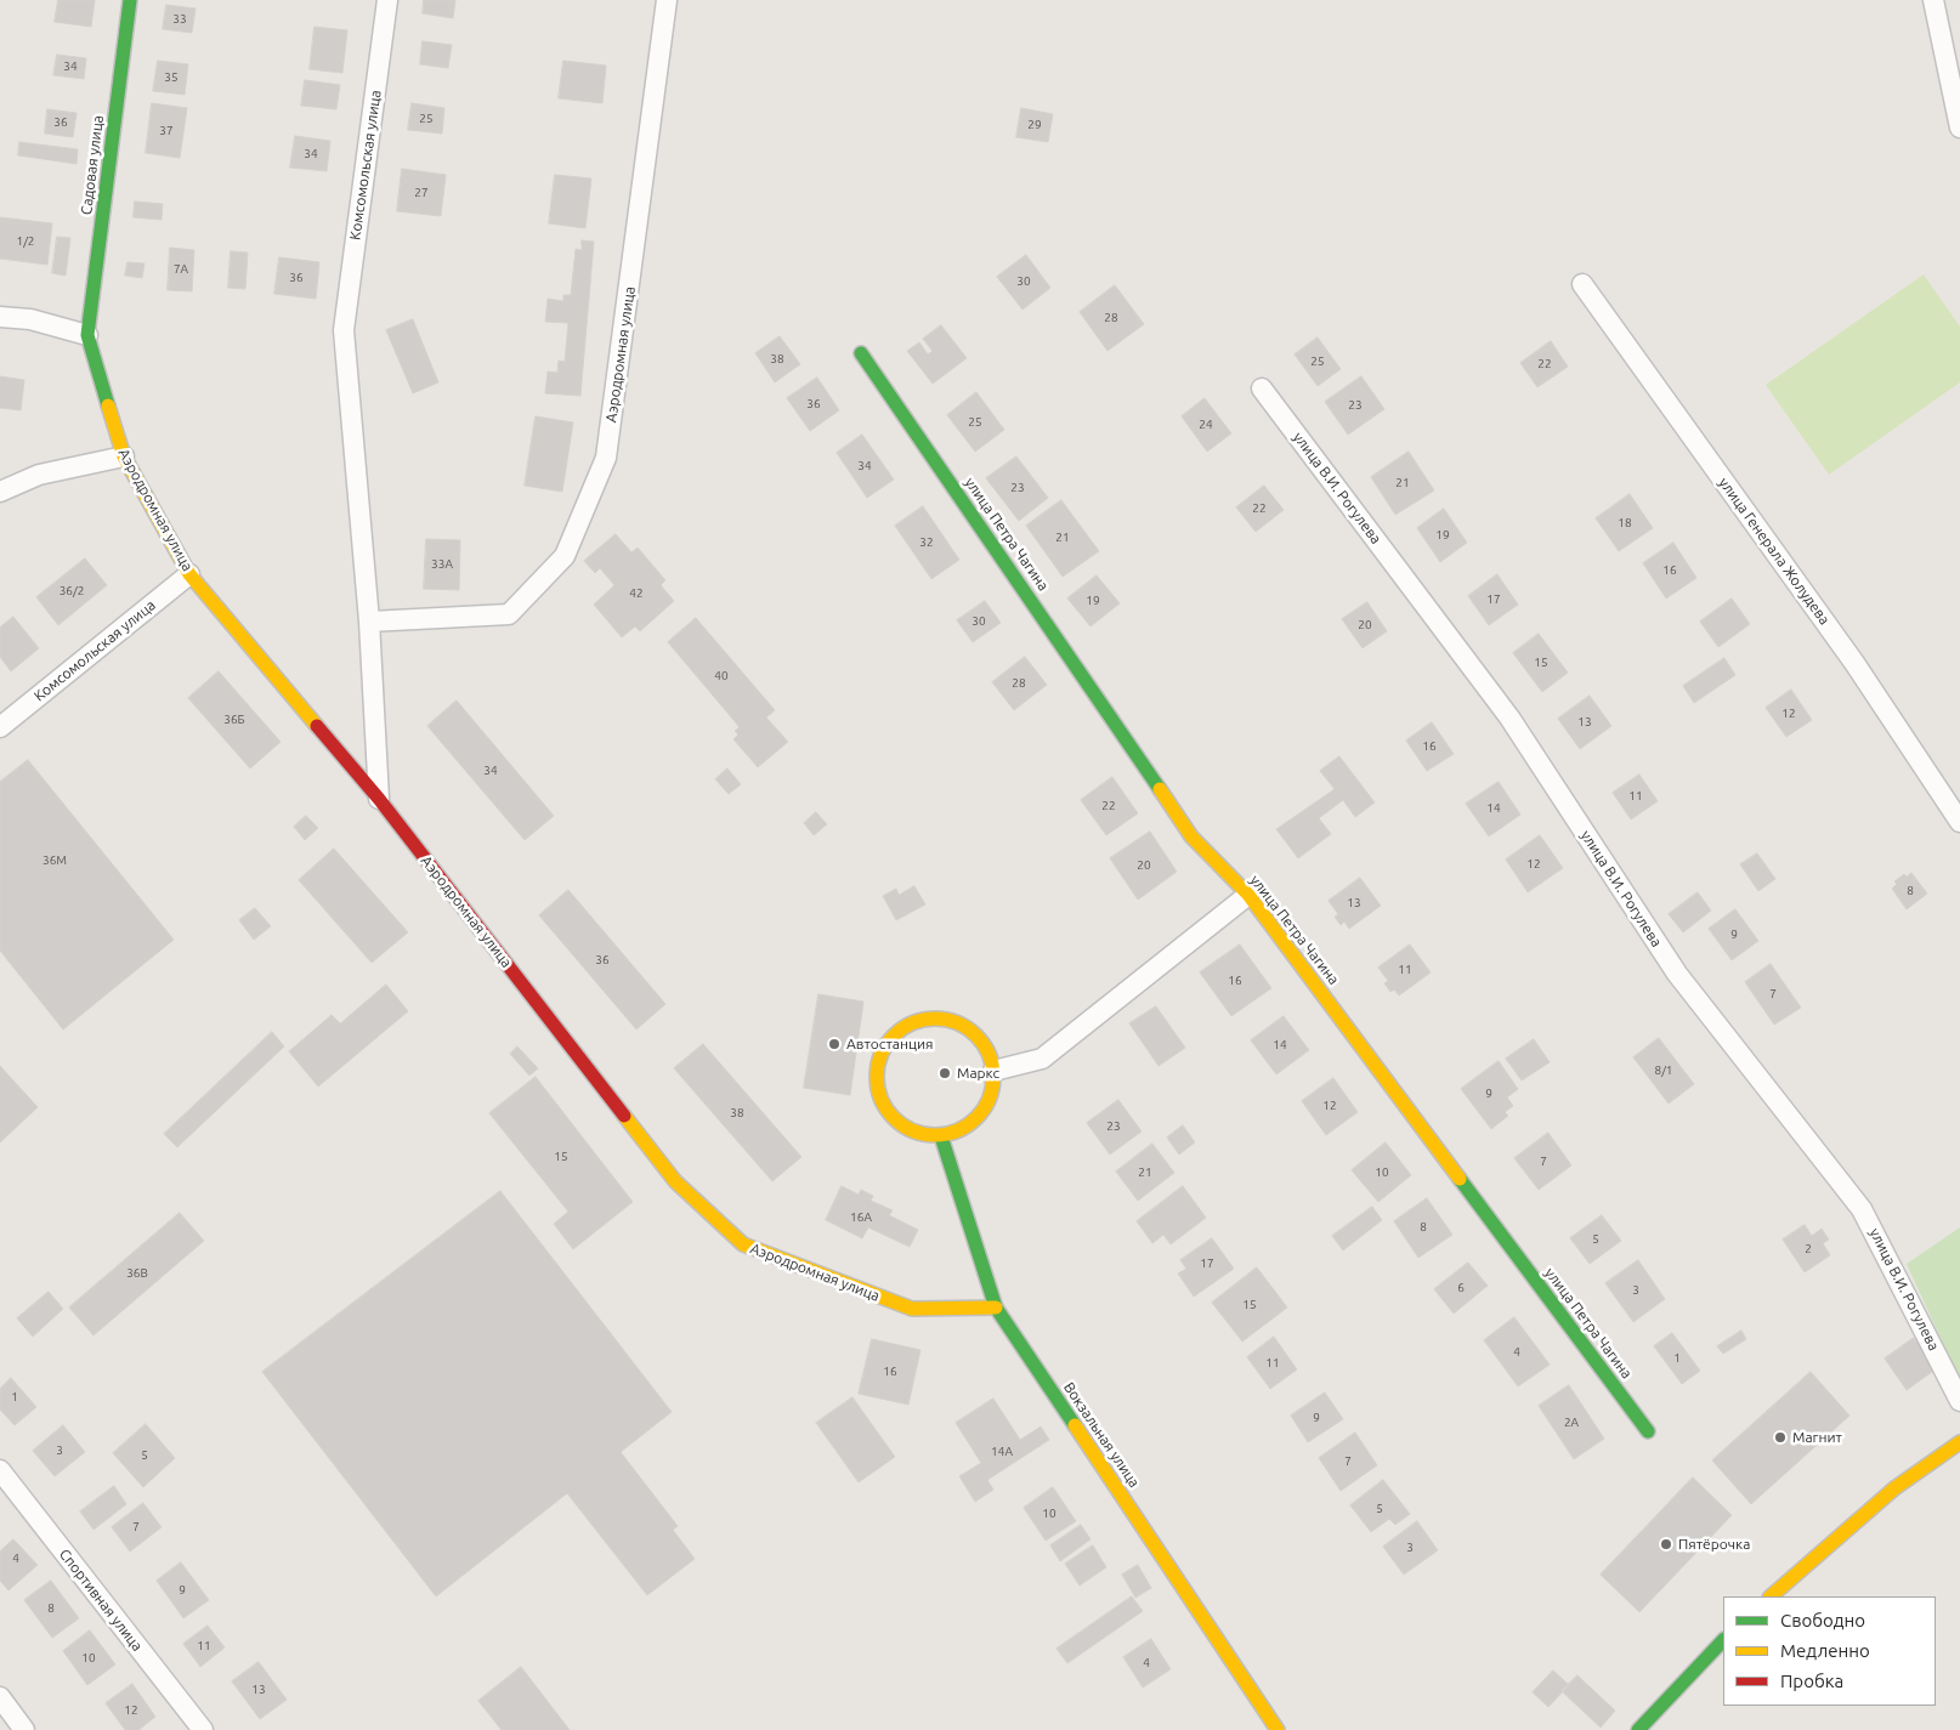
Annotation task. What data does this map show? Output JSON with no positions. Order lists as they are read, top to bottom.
{
  "streets": {
    "street": [
      "Садовая улица",
      "Комсомольская улица",
      "Аэродромная улица",
      "улица В.И. Рогулева",
      "улица Петра Чагина",
      "улица Генерала Жолудева",
      "Вокзальная улица",
      "Спортивная улица"
    ]
  },
  "crossings": [
    ["Садовая улица", "Аэродромная улица"],
    ["Комсомольская улица", "Аэродромная улица"],
    ["Аэродромная улица", "Вокзальная улица"]
  ],
  "places": [
    "Автостанция",
    "Маркс",
    "Магнит",
    "Пятёрочка"
  ],
  "house_numbers": [
    "33",
    "34",
    "35",
    "25",
    "36",
    "29",
    "37",
    "34",
    "27",
    "1/2",
    "7А",
    "36",
    "30",
    "28",
    "38",
    "25",
    "22",
    "36",
    "23",
    "25",
    "24",
    "34",
    "21",
    "23",
    "22",
    "18",
    "19",
    "21",
    "32",
    "33А",
    "16",
    "36/2",
    "42",
    "17",
    "19",
    "30",
    "20",
    "15",
    "40",
    "28",
    "12",
    "36Б",
    "13",
    "16",
    "34",
    "11",
    "22",
    "14",
    "36М",
    "12",
    "20",
    "8",
    "13",
    "9",
    "36",
    "11",
    "16",
    "7",
    "14",
    "8/1",
    "9",
    "12",
    "38",
    "23",
    "15",
    "7",
    "21",
    "10",
    "16А",
    "8",
    "5",
    "2",
    "17",
    "36В",
    "6",
    "3",
    "15",
    "4",
    "1",
    "11",
    "16",
    "1",
    "9",
    "2А",
    "3",
    "14А",
    "5",
    "7",
    "5",
    "10",
    "7",
    "3",
    "4",
    "9",
    "8",
    "11",
    "10",
    "4",
    "13",
    "12"
  ],
  "legend": ["Свободно", "Медленно", "Пробка"]
}
